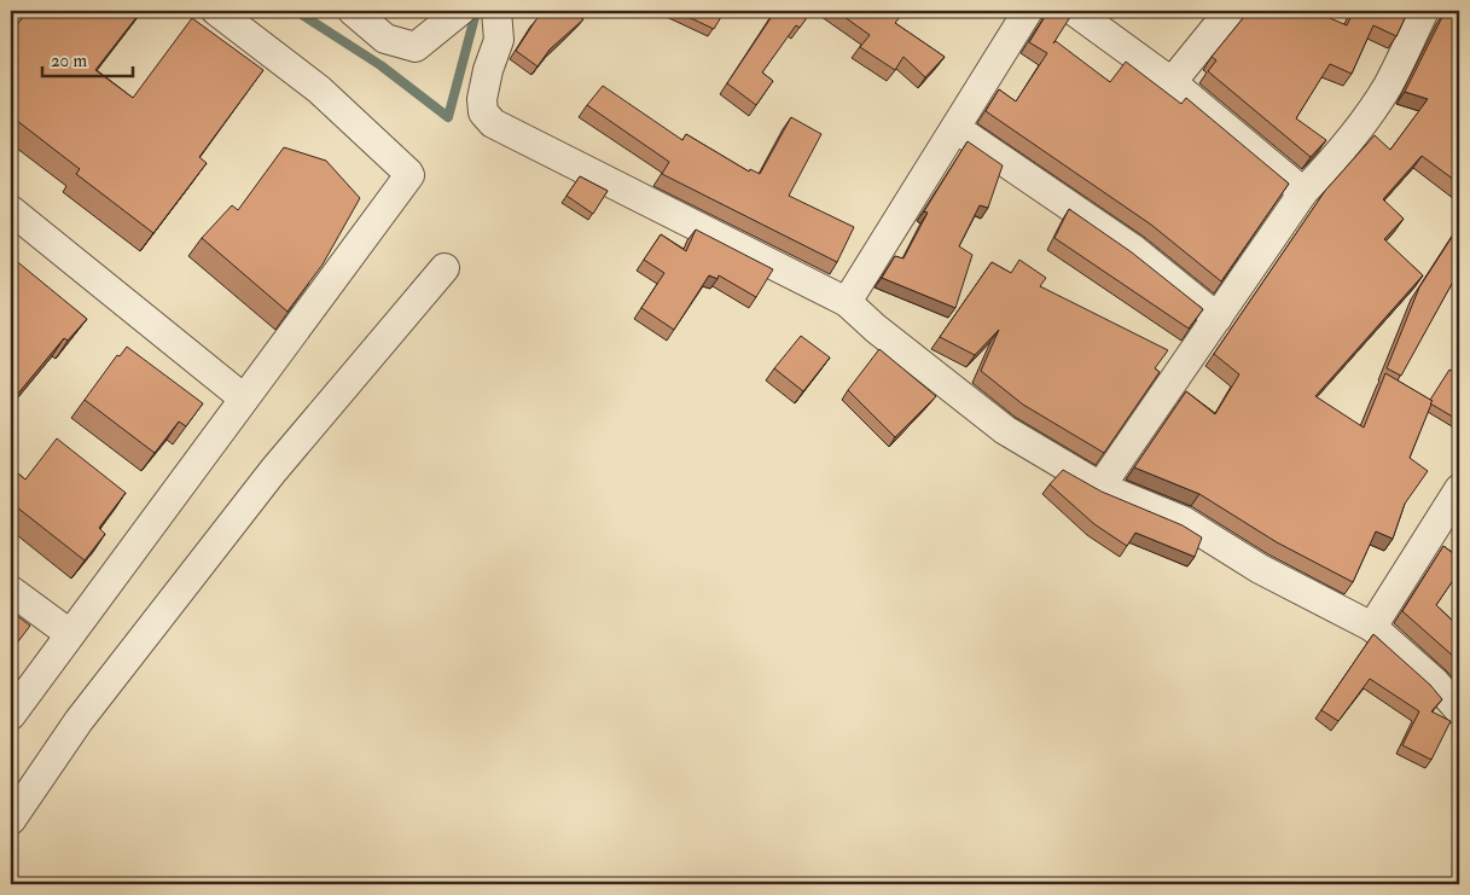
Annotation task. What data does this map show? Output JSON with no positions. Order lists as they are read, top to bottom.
{
  "scale_bar": "20 m"
}
